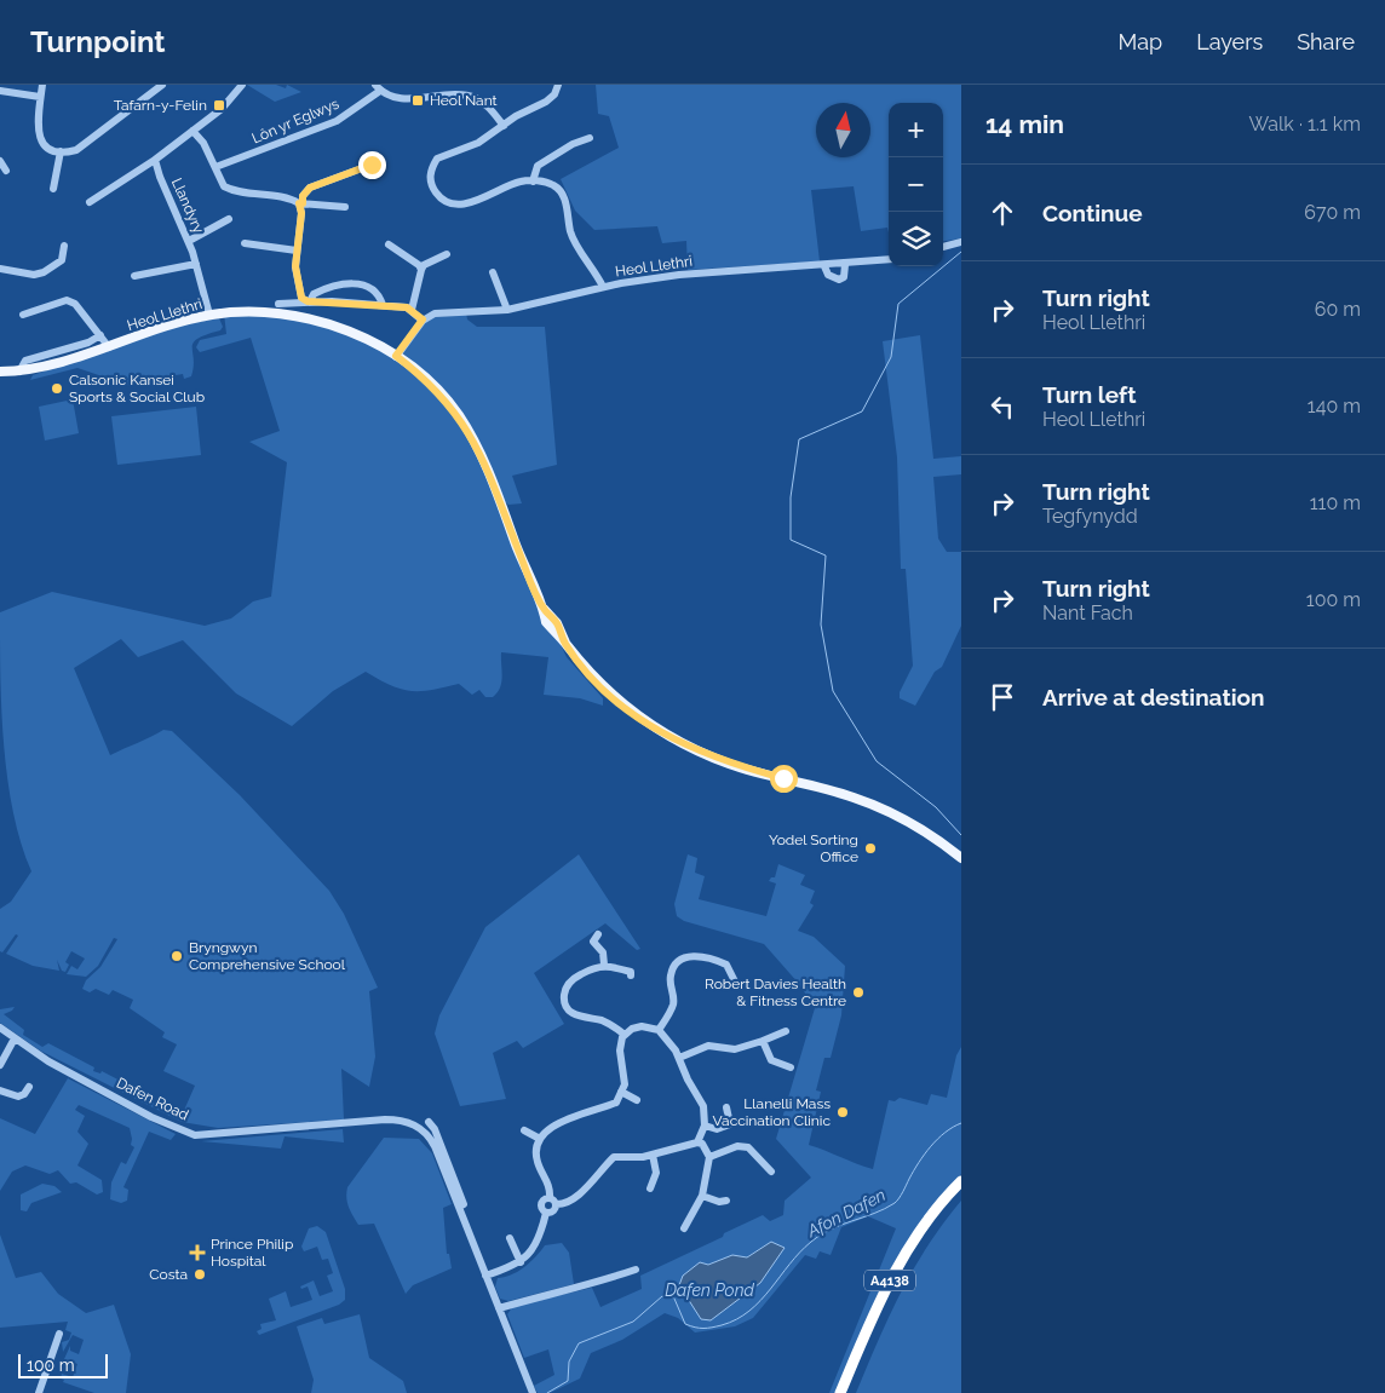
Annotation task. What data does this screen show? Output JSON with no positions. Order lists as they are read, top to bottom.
{
  "streets": {
    "highway": ["A4138"],
    "main road": ["Heol Llethri"],
    "street": ["Lôn yr Eglwys", "Llandyry", "Dafen Road"]
  },
  "crossings": [
    ["Llandyry", "Heol Llethri"]
  ],
  "water": ["Afon Dafen", "Dafen Pond"],
  "places": {
    "transit": ["Heol Nant", "Tafarn-y-Felin"],
    "other": [
      "Calsonic Kansei Sports & Social Club",
      "Yodel Sorting Office",
      "Bryngwyn Comprehensive School",
      "Robert Davies Health & Fitness Centre",
      "Llanelli Mass Vaccination Clinic",
      "Costa"
    ],
    "health": ["Prince Philip Hospital"]
  },
  "scale_bar": "100 m",
  "north": "top",
  "page": {
    "header": "Turnpoint",
    "nav": ["Map", "Layers", "Share"],
    "heading": ["14 min", "Walk · 1.1 km"],
    "map_buttons": ["+", "−"],
    "list": [
      ["Continue", "670 m"],
      ["Turn right", "Heol Llethri", "60 m"],
      ["Turn left", "Heol Llethri", "140 m"],
      ["Turn right", "Tegfynydd", "110 m"],
      ["Turn right", "Nant Fach", "100 m"],
      "Arrive at destination"
    ],
    "scale": "100 m"
  }
}
